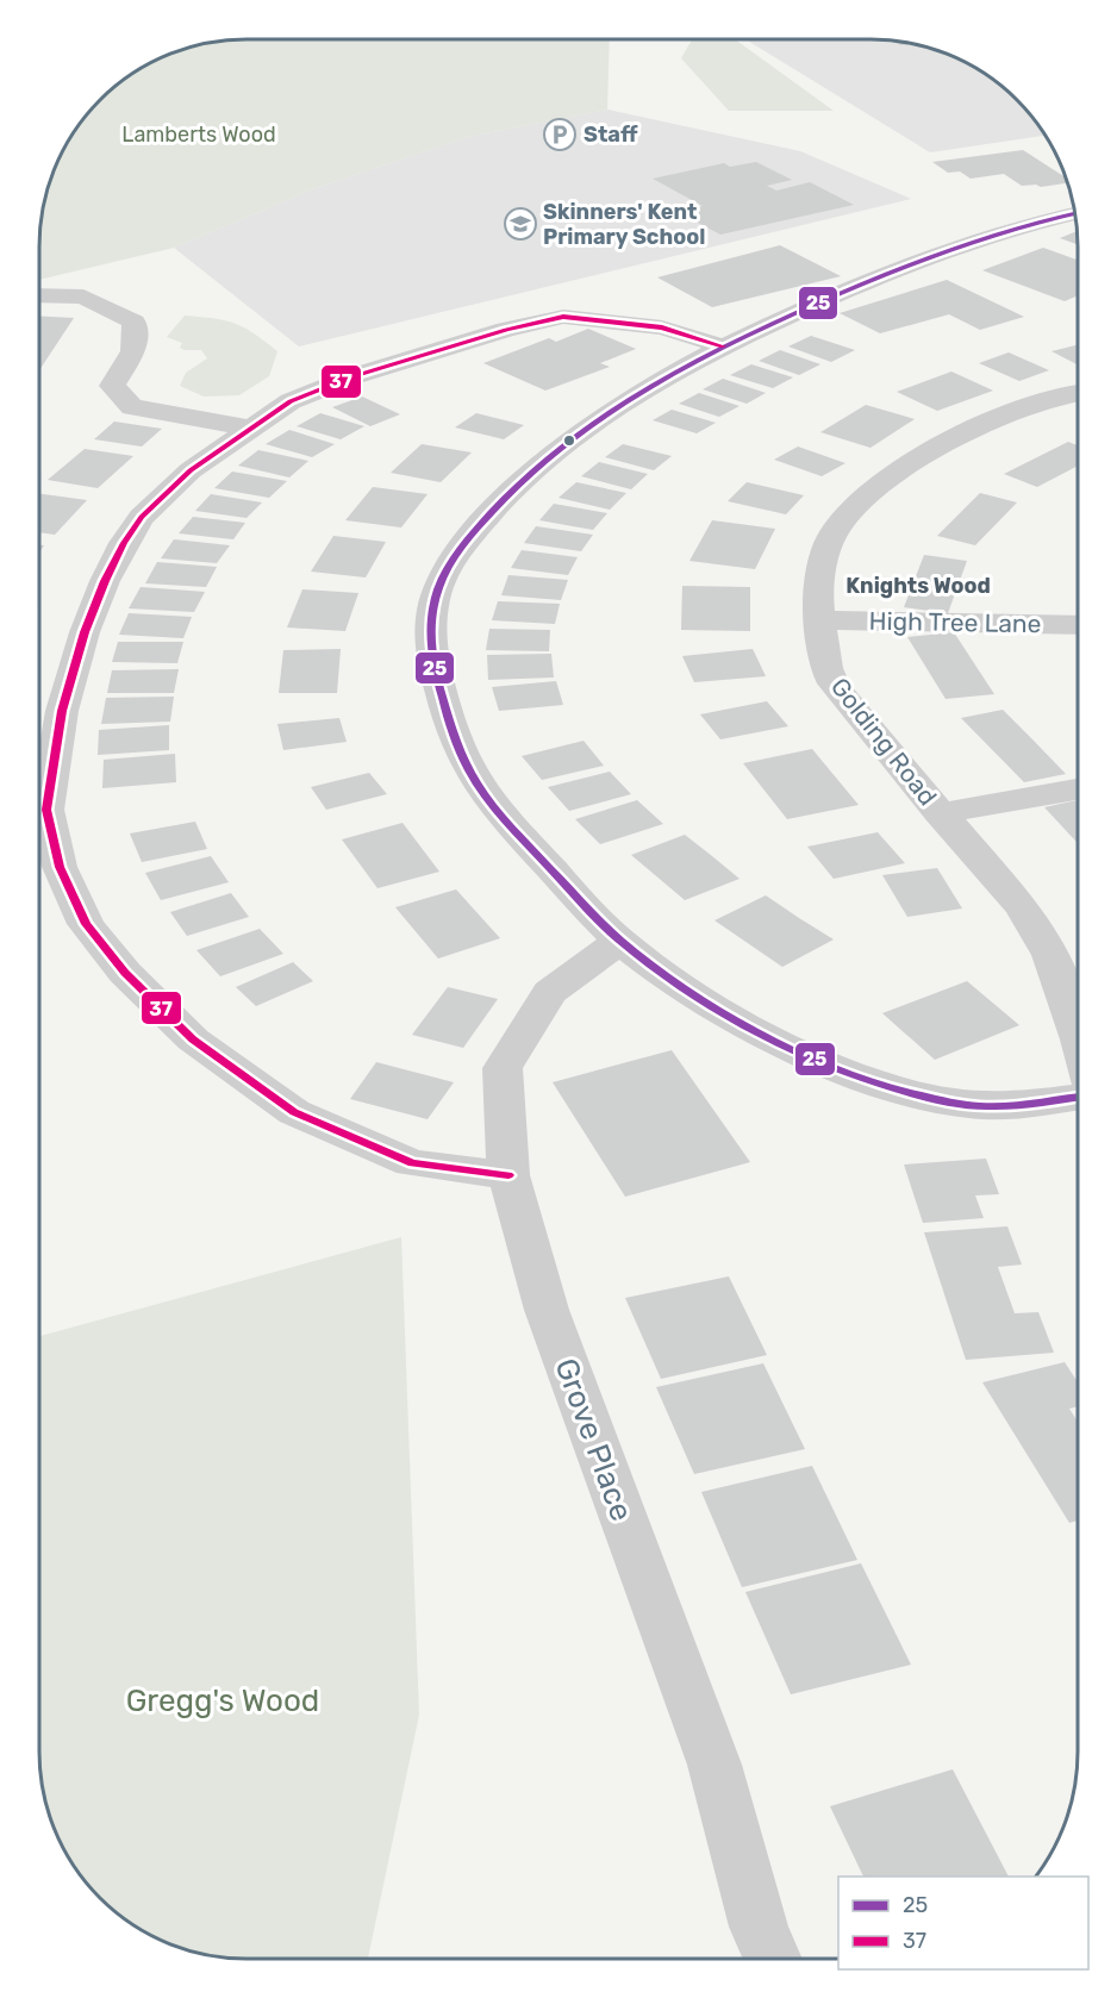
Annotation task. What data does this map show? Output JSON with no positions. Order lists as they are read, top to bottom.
{
  "streets": {
    "street": ["High Tree Lane", "Golding Road", "Grove Place"]
  },
  "crossings": [
    ["High Tree Lane", "Golding Road"]
  ],
  "districts": ["Knights Wood"],
  "parks": ["Lamberts Wood", "Gregg's Wood"],
  "places": {
    "parking": ["Staff"],
    "school or university": ["Skinners' Kent Primary School"]
  },
  "lines": ["transit line 25", "transit line 37"],
  "legend": ["25", "37"]
}
